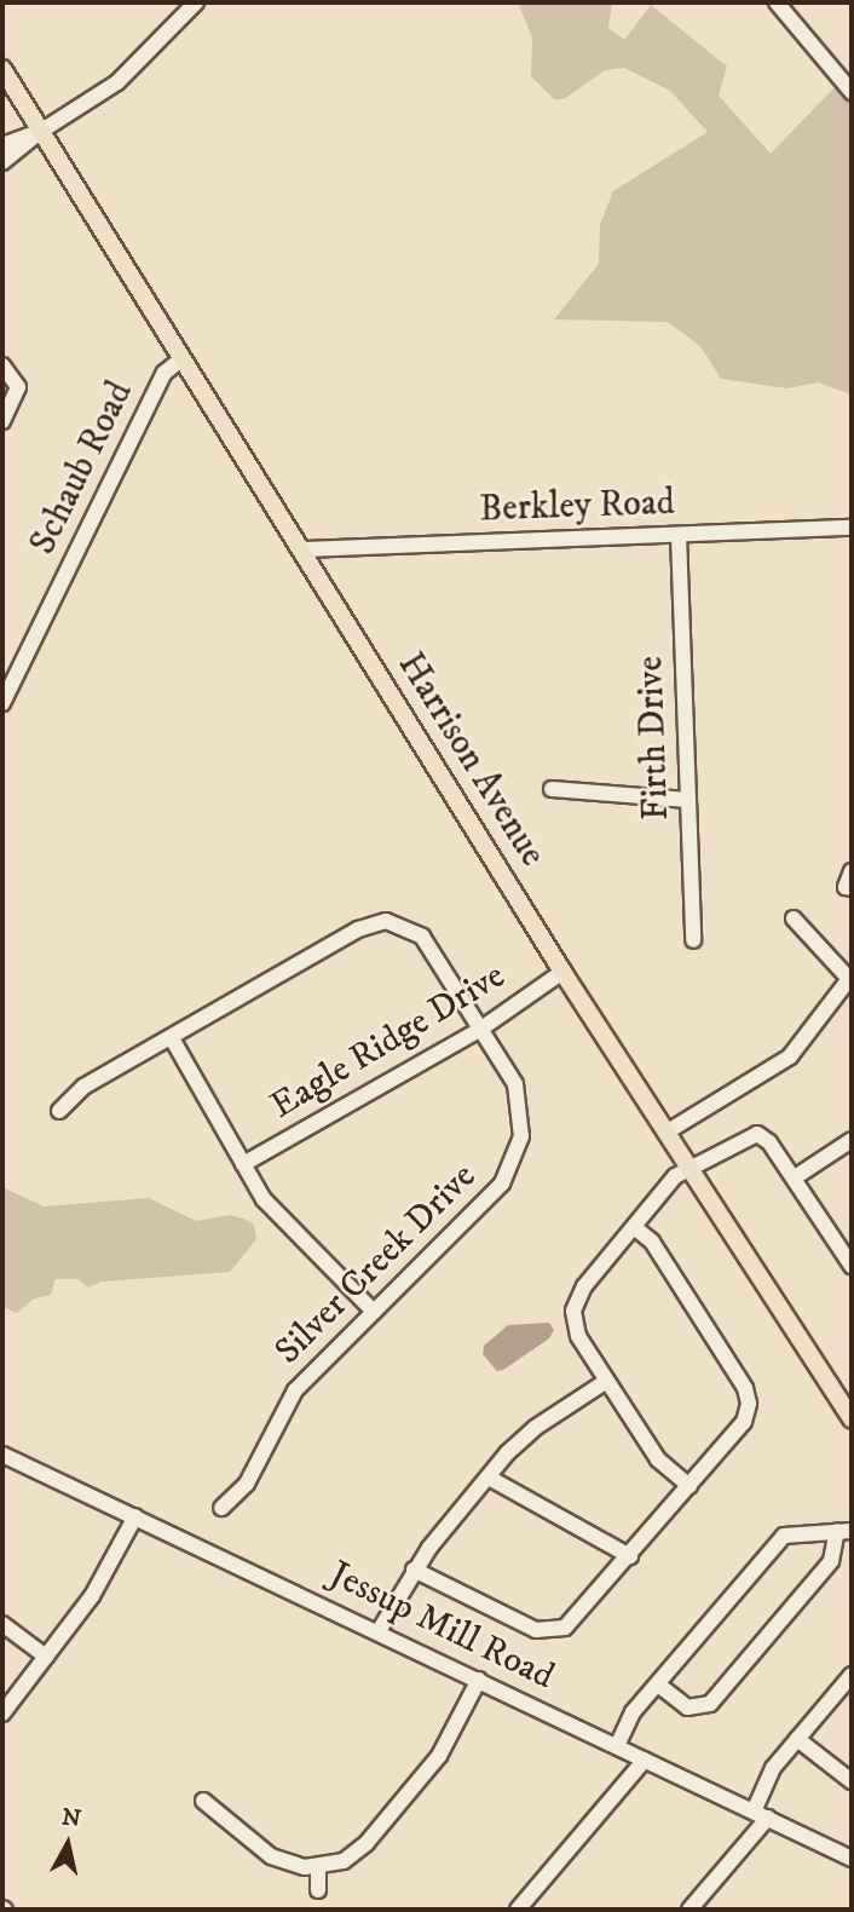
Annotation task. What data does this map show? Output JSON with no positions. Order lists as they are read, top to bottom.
{
  "streets": {
    "main road": ["Harrison Avenue"],
    "street": [
      "Schaub Road",
      "Berkley Road",
      "Firth Drive",
      "Eagle Ridge Drive",
      "Silver Creek Drive",
      "Jessup Mill Road"
    ]
  },
  "crossings": [
    ["Schaub Road", "Harrison Avenue"],
    ["Berkley Road", "Firth Drive"],
    ["Berkley Road", "Harrison Avenue"],
    ["Harrison Avenue", "Eagle Ridge Drive"],
    ["Eagle Ridge Drive", "Silver Creek Drive"]
  ],
  "north": "top"
}
